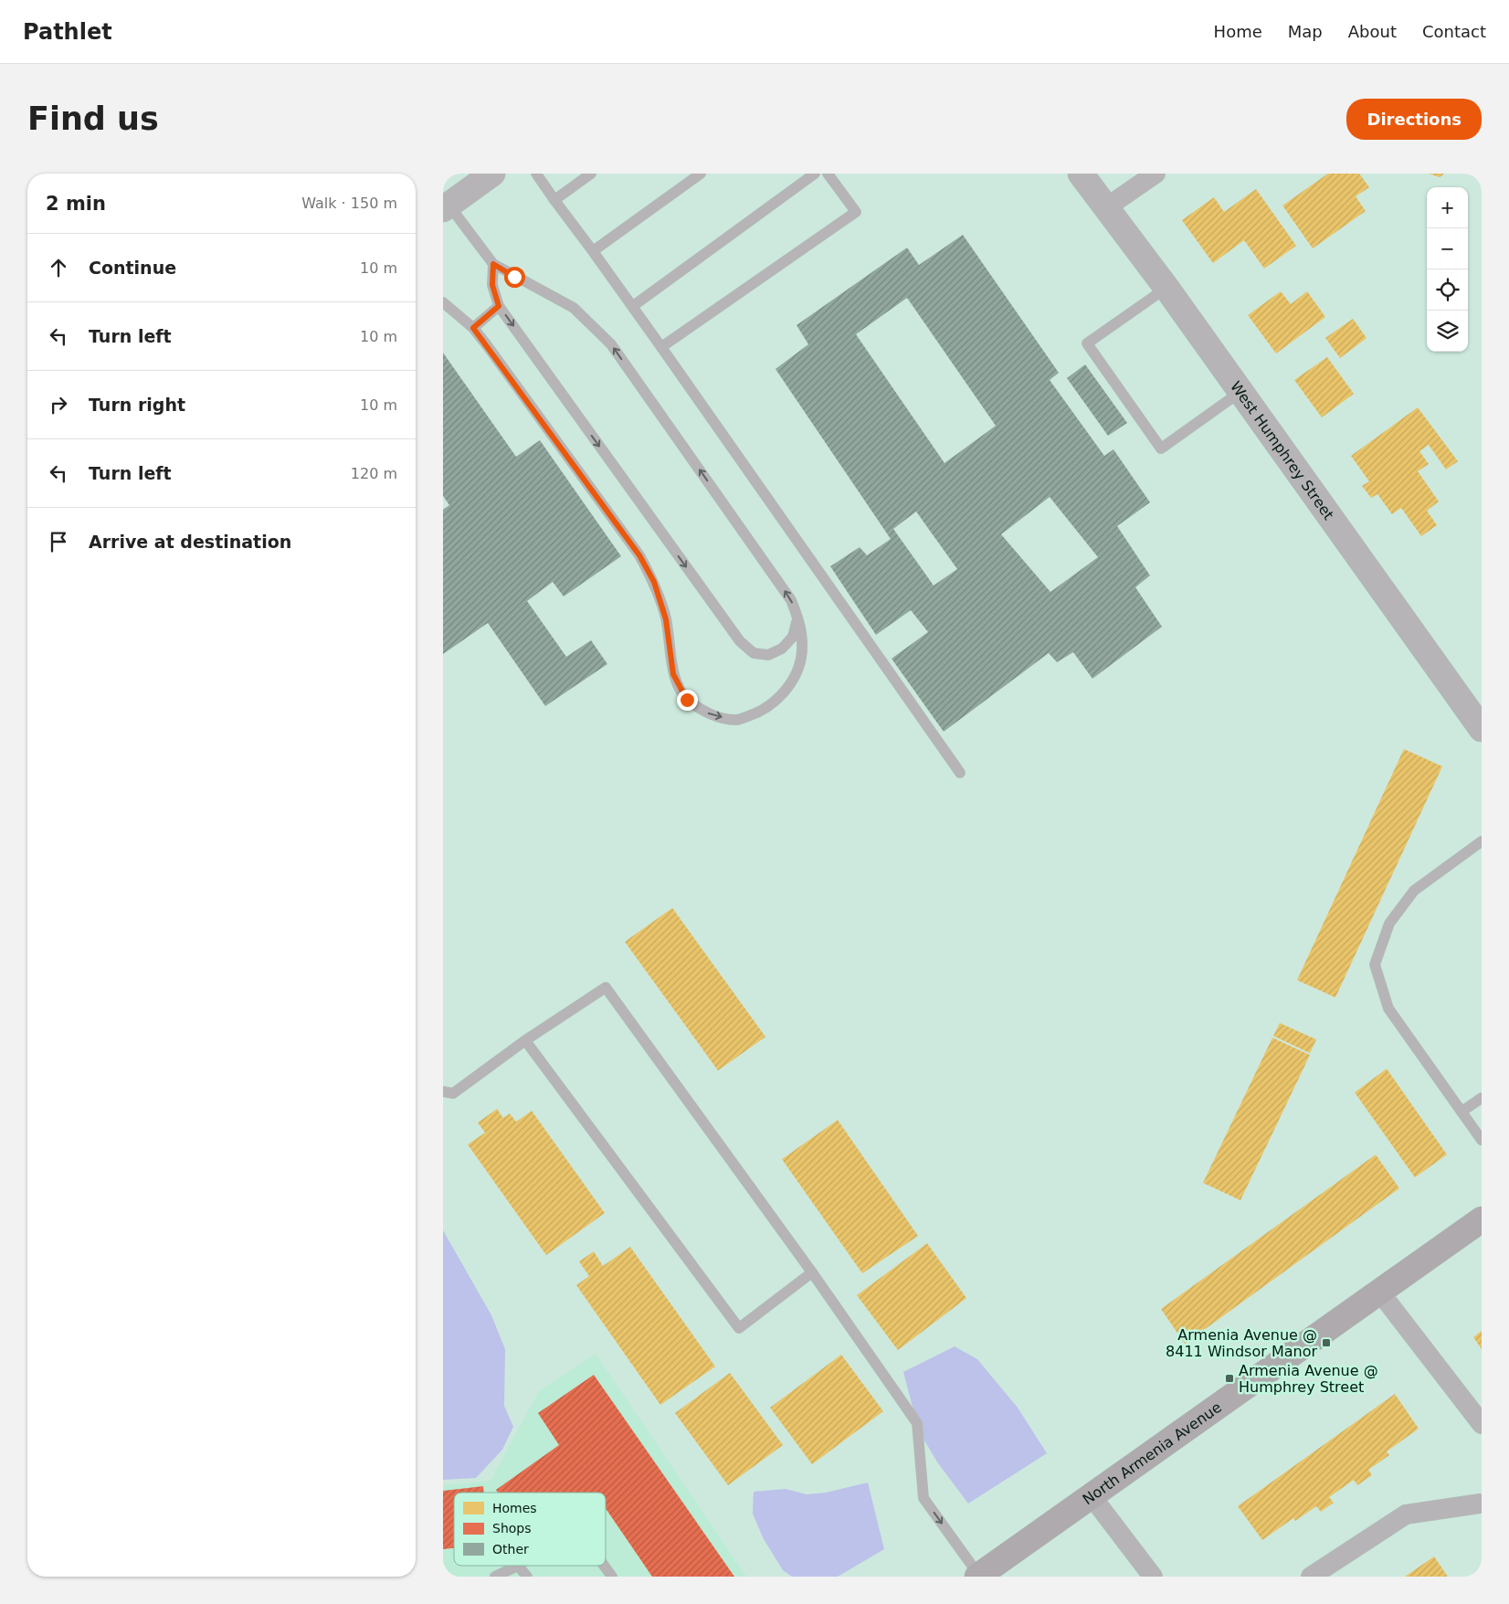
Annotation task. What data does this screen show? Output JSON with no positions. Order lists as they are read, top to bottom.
{
  "streets": {
    "main road": ["North Armenia Avenue"],
    "street": ["West Humphrey Street"]
  },
  "places": {
    "transit": ["Armenia Avenue @ 8411 Windsor Manor", "Armenia Avenue @ Humphrey Street"]
  },
  "legend": ["Homes", "Shops", "Other"],
  "page": {
    "header": "Pathlet",
    "nav": [
      "Home",
      "Map",
      "About",
      "Contact"
    ],
    "buttons": "Directions",
    "title": "Find us",
    "heading": ["2 min", "Walk · 150 m"],
    "map_buttons": ["+", "−"],
    "list": [
      ["Continue", "10 m"],
      ["Turn left", "10 m"],
      ["Turn right", "10 m"],
      ["Turn left", "120 m"],
      "Arrive at destination"
    ]
  }
}
